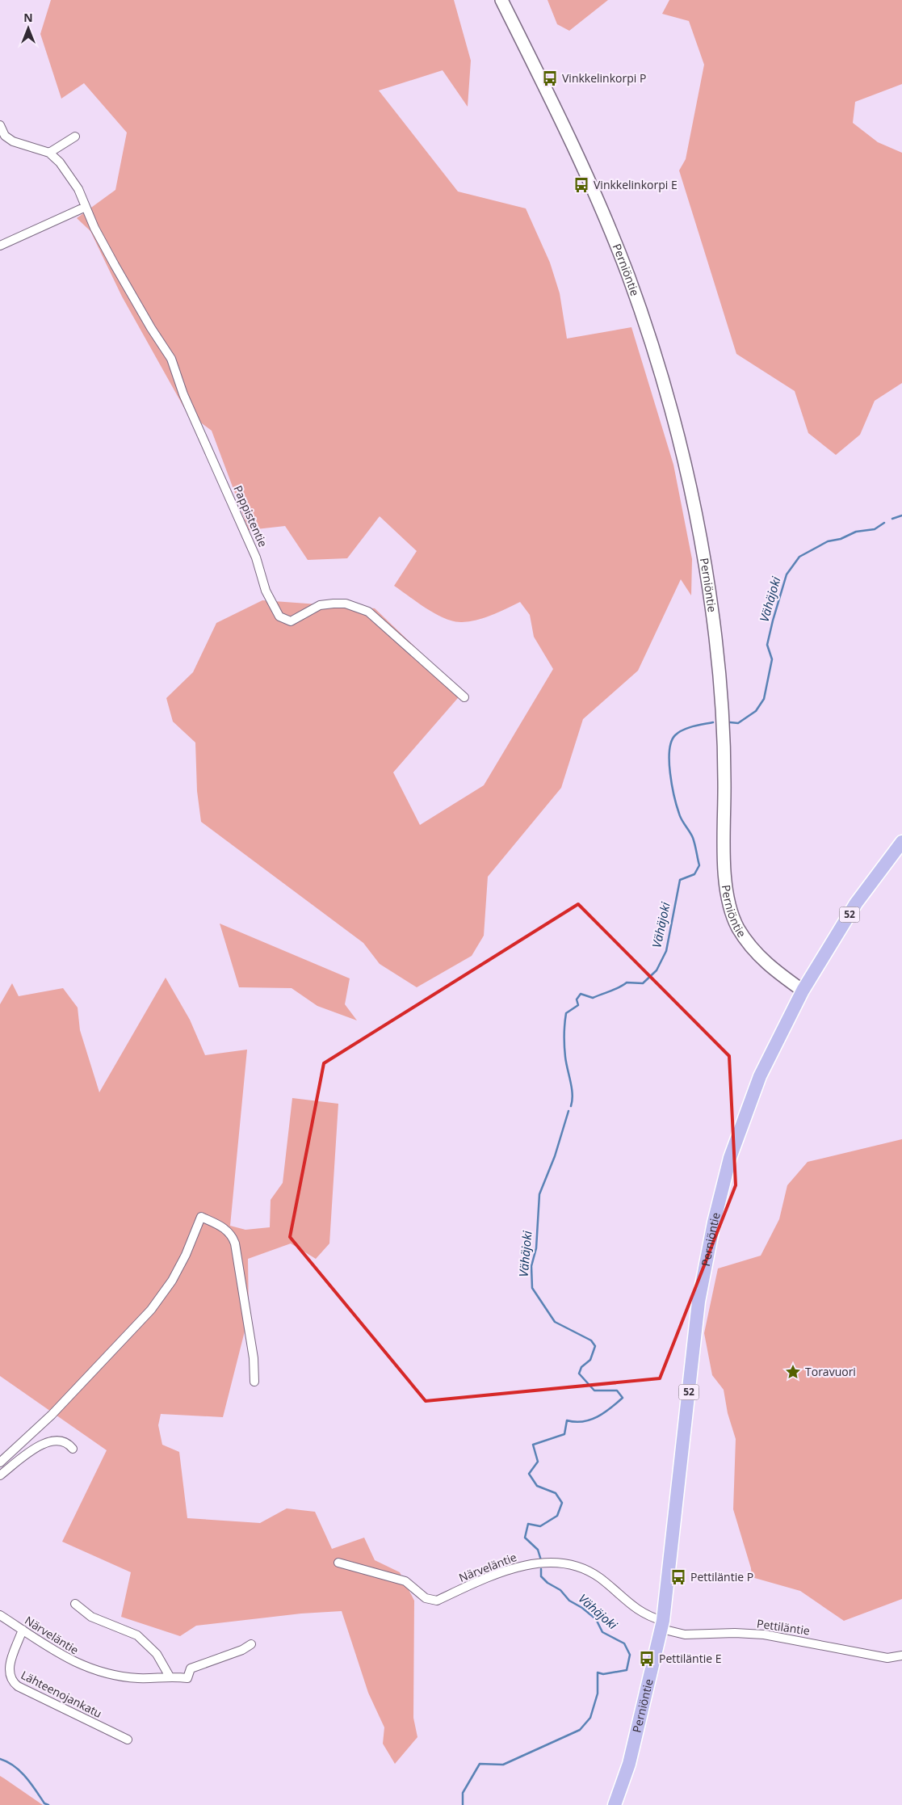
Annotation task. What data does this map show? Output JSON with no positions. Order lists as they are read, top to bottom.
{
  "streets": {
    "main road": ["Perniöntie", "52"],
    "street": [
      "Pappistentie",
      "Närveläntie",
      "Pettiläntie",
      "Lähteenojankatu"
    ]
  },
  "crossings": [
    ["Perniöntie", "52"],
    ["Perniöntie", "Närveläntie"],
    ["Perniöntie", "Pettiläntie"],
    ["Närveläntie", "Pettiläntie"],
    ["Närveläntie", "Lähteenojankatu"]
  ],
  "water": ["Vähäjoki"],
  "places": {
    "bus stop": [
      "Vinkkelinkorpi P",
      "Vinkkelinkorpi E",
      "Pettiläntie P",
      "Pettiläntie E"
    ],
    "place": ["Toravuori"]
  },
  "north": "top"
}
